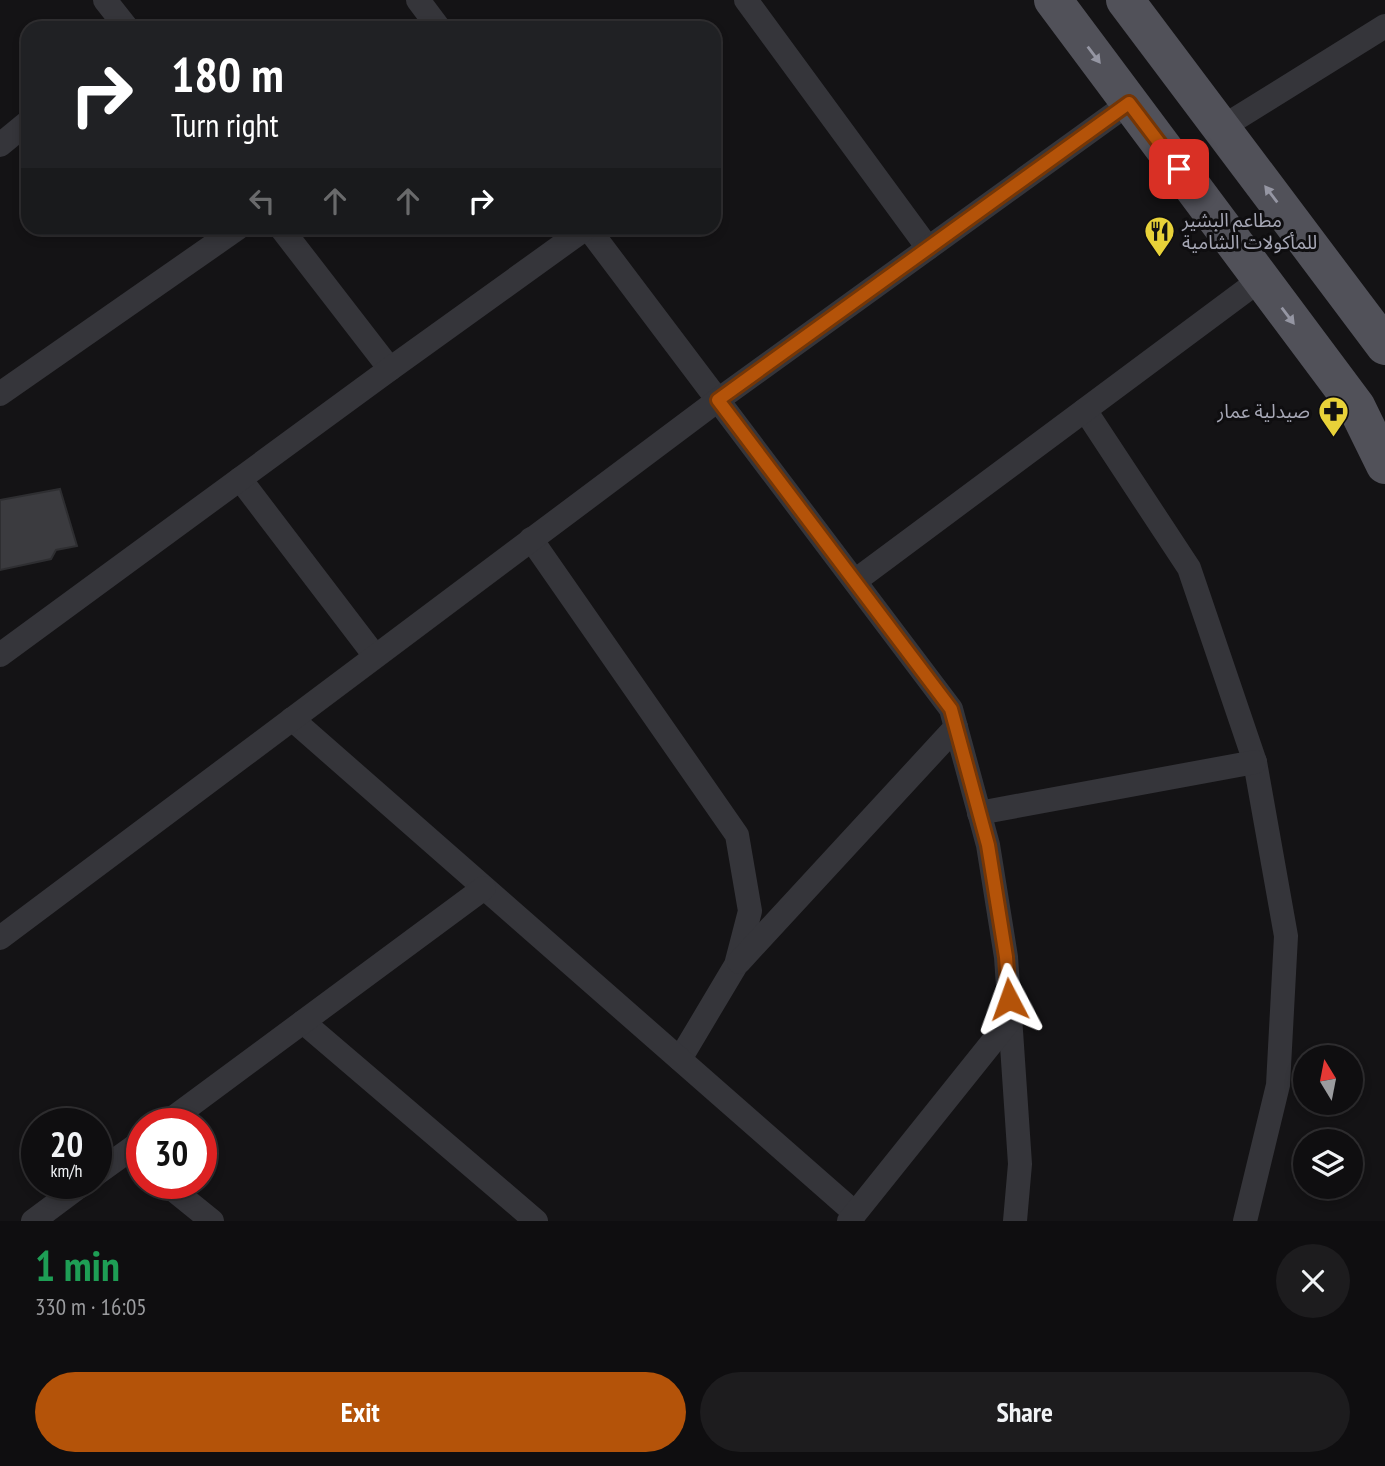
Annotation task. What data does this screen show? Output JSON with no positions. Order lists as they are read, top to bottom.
{
  "places": {
    "restaurant": ["مطاعم البشير للمأكولات الشامية"],
    "pharmacy": ["صيدلية عمار"]
  },
  "north": "top",
  "page": {
    "turn": ["180 m", "Turn right"],
    "speed": "20 km/h",
    "limit": "30",
    "heading": ["1 min", "330 m · 16:05"],
    "buttons": ["Exit", "Share"]
  }
}
